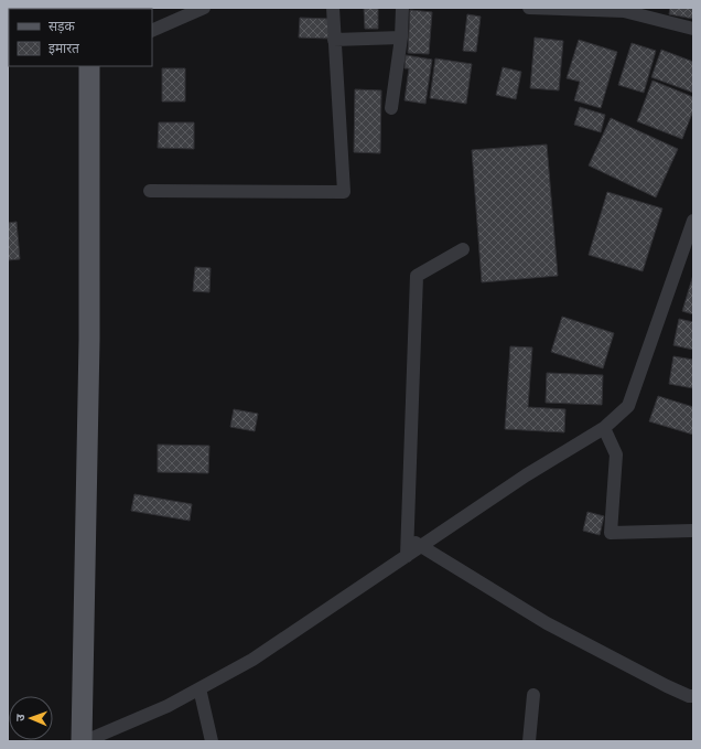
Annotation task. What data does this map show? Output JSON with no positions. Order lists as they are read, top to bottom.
{
  "legend": ["सड़क", "इमारत"],
  "north": "left"
}
